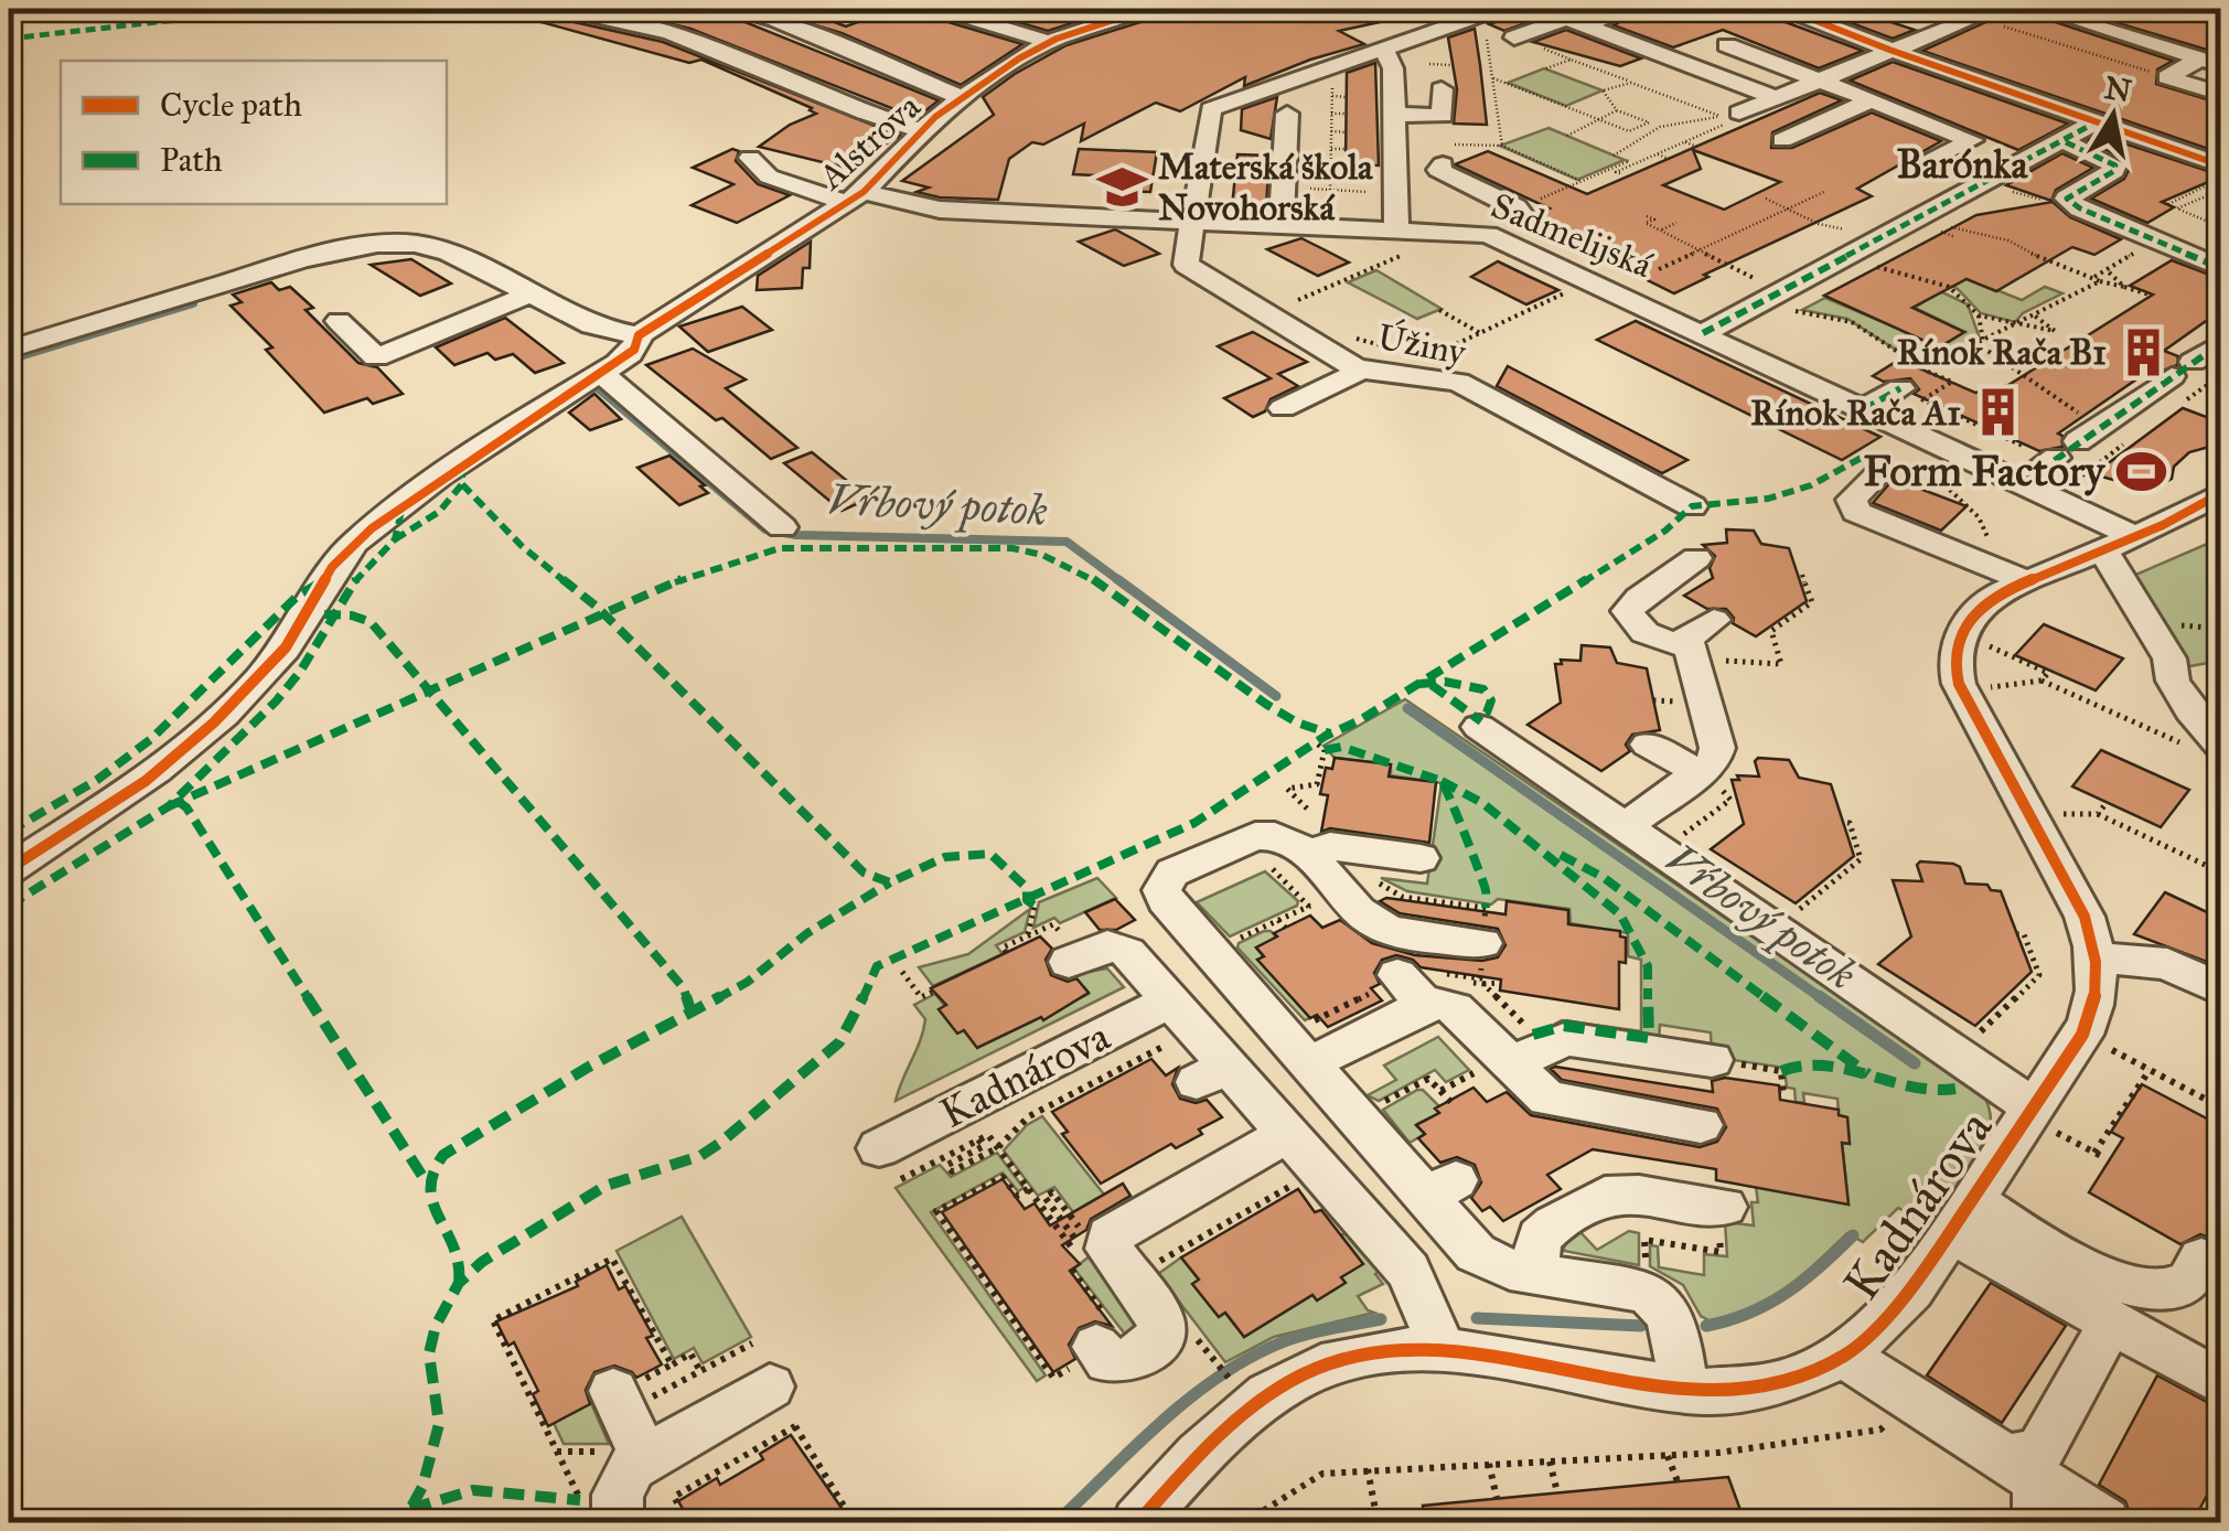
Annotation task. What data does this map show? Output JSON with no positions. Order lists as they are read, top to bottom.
{
  "streets": {
    "street": [
      "Alstrova",
      "Sadmelijská",
      "Úžiny",
      "Kadnárova"
    ]
  },
  "crossings": [
    ["Alstrova", "Sadmelijská"],
    ["Sadmelijská", "Úžiny"],
    ["Sadmelijská", "Kadnárova"]
  ],
  "districts": ["Barónka"],
  "water": ["Vŕbový potok"],
  "places": {
    "school or university": ["Materská škola Novohorská"],
    "building": ["Rínok Rača B1", "Rínok Rača A1"],
    "sports": ["Form Factory"]
  },
  "legend": ["Cycle path", "Path"],
  "north": "top"
}
